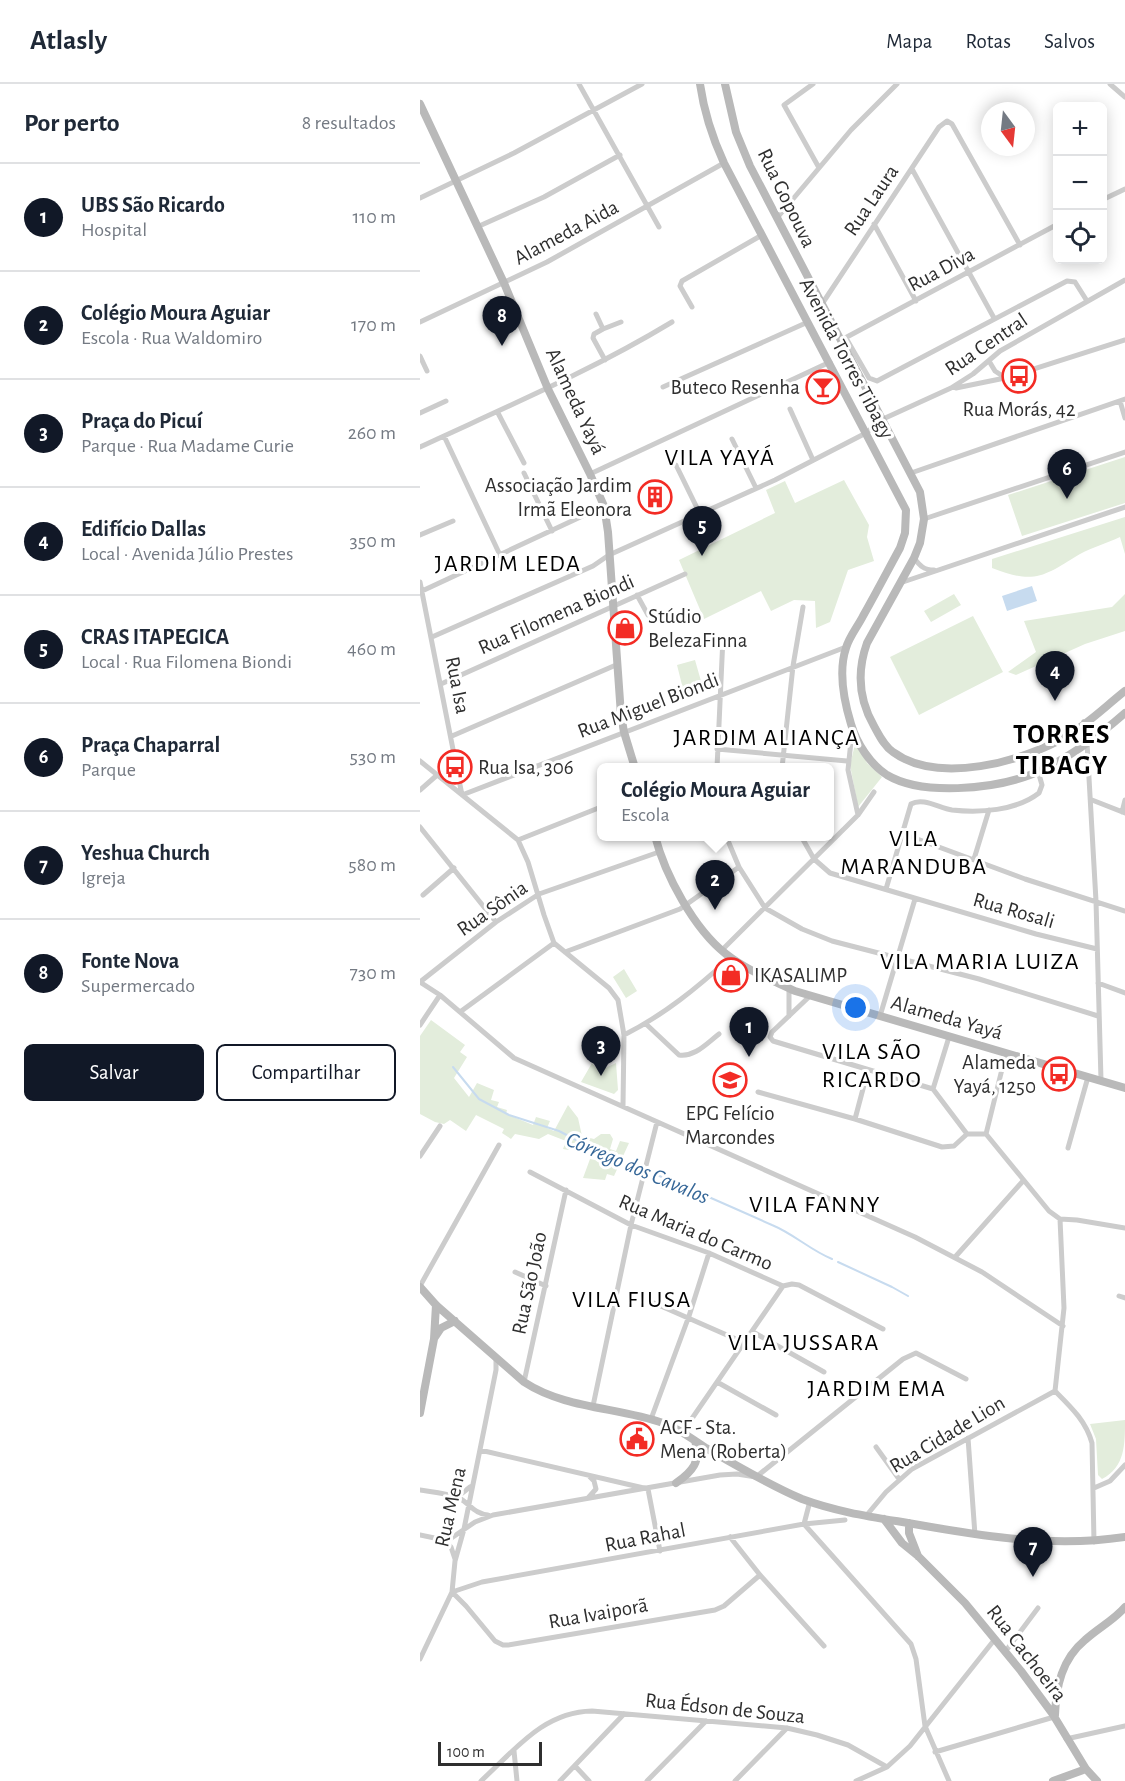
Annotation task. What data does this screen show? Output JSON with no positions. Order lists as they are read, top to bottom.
{
  "streets": {
    "main road": [
      "Rua Gopouva",
      "Avenida Torres Tibagy",
      "Alameda Yayá",
      "Rua Cachoeira"
    ],
    "street": [
      "Rua Laura",
      "Alameda Aida",
      "Rua Diva",
      "Rua Central",
      "Rua Filomena Biondi",
      "Rua Isa",
      "Rua Miguel Biondi",
      "Rua Sônia",
      "Rua Rosali",
      "Rua Maria do Carmo",
      "Rua São João",
      "Rua Cidade Lion",
      "Rua Mena",
      "Rua Rahal",
      "Rua Ivaiporã",
      "Rua Édson de Souza"
    ]
  },
  "crossings": [
    ["Rua Gopouva", "Rua Laura"],
    ["Rua Gopouva", "Rua Diva"],
    ["Rua Gopouva", "Rua Central"],
    ["Rua Laura", "Rua Diva"],
    ["Alameda Aida", "Avenida Torres Tibagy"],
    ["Alameda Aida", "Alameda Yayá"],
    ["Rua Central", "Avenida Torres Tibagy"],
    ["Rua Central", "Alameda Yayá"],
    ["Rua Central", "Rua Isa"],
    ["Avenida Torres Tibagy", "Rua Miguel Biondi"],
    ["Alameda Yayá", "Rua Filomena Biondi"],
    ["Alameda Yayá", "Rua Miguel Biondi"],
    ["Alameda Yayá", "Rua Sônia"],
    ["Rua Filomena Biondi", "Rua Isa"],
    ["Rua Isa", "Rua Miguel Biondi"],
    ["Rua Maria do Carmo", "Rua São João"],
    ["Rua Mena", "Rua Rahal"],
    ["Rua Mena", "Rua Ivaiporã"],
    ["Rua Rahal", "Rua Ivaiporã"]
  ],
  "districts": [
    "VILA YAYÁ",
    "JARDIM LEDA",
    "TORRES TIBAGY",
    "JARDIM ALIANÇA",
    "VILA MARANDUBA",
    "VILA MARIA LUIZA",
    "VILA SÃO RICARDO",
    "VILA FANNY",
    "VILA FIUSA",
    "VILA JUSSARA",
    "JARDIM EMA"
  ],
  "water": ["Córrego dos Cavalos"],
  "places": {
    "bus stop": ["Rua Morás, 42", "Rua Isa, 306", "Alameda Yayá, 1250"],
    "bar": ["Buteco Resenha"],
    "building": ["Associação Jardim Irmã Eleonora"],
    "shop": ["Stúdio BelezaFinna", "IKASALIMP"],
    "school or university": ["EPG Felício Marcondes"],
    "public building": ["ACF - Sta. Mena (Roberta)"]
  },
  "scale_bar": "100 m",
  "north": "bottom",
  "page": {
    "header": "Atlasly",
    "nav": ["Mapa", "Rotas", "Salvos"],
    "heading": ["Por perto", "8 resultados"],
    "map_buttons": ["+", "−"],
    "list": [
      {
        "mark": "1",
        "name": "UBS São Ricardo",
        "note": "Hospital",
        "value": "110 m"
      },
      {
        "mark": "2",
        "name": "Colégio Moura Aguiar",
        "note": "Escola · Rua Waldomiro",
        "value": "170 m"
      },
      {
        "mark": "3",
        "name": "Praça do Picuí",
        "note": "Parque · Rua Madame Curie",
        "value": "260 m"
      },
      {
        "mark": "4",
        "name": "Edifício Dallas",
        "note": "Local · Avenida Júlio Prestes",
        "value": "350 m"
      },
      {
        "mark": "5",
        "name": "CRAS ITAPEGICA",
        "note": "Local · Rua Filomena Biondi",
        "value": "460 m"
      },
      {
        "mark": "6",
        "name": "Praça Chaparral",
        "note": "Parque",
        "value": "530 m"
      },
      {
        "mark": "7",
        "name": "Yeshua Church",
        "note": "Igreja",
        "value": "580 m"
      },
      {
        "mark": "8",
        "name": "Fonte Nova",
        "note": "Supermercado",
        "value": "730 m"
      }
    ],
    "pins": [
      "8",
      "6",
      "5",
      "4",
      "2",
      "1",
      "3",
      "7"
    ],
    "popup": ["Colégio Moura Aguiar", "Escola"],
    "buttons": ["Salvar", "Compartilhar"],
    "scale": "100 m"
  }
}
